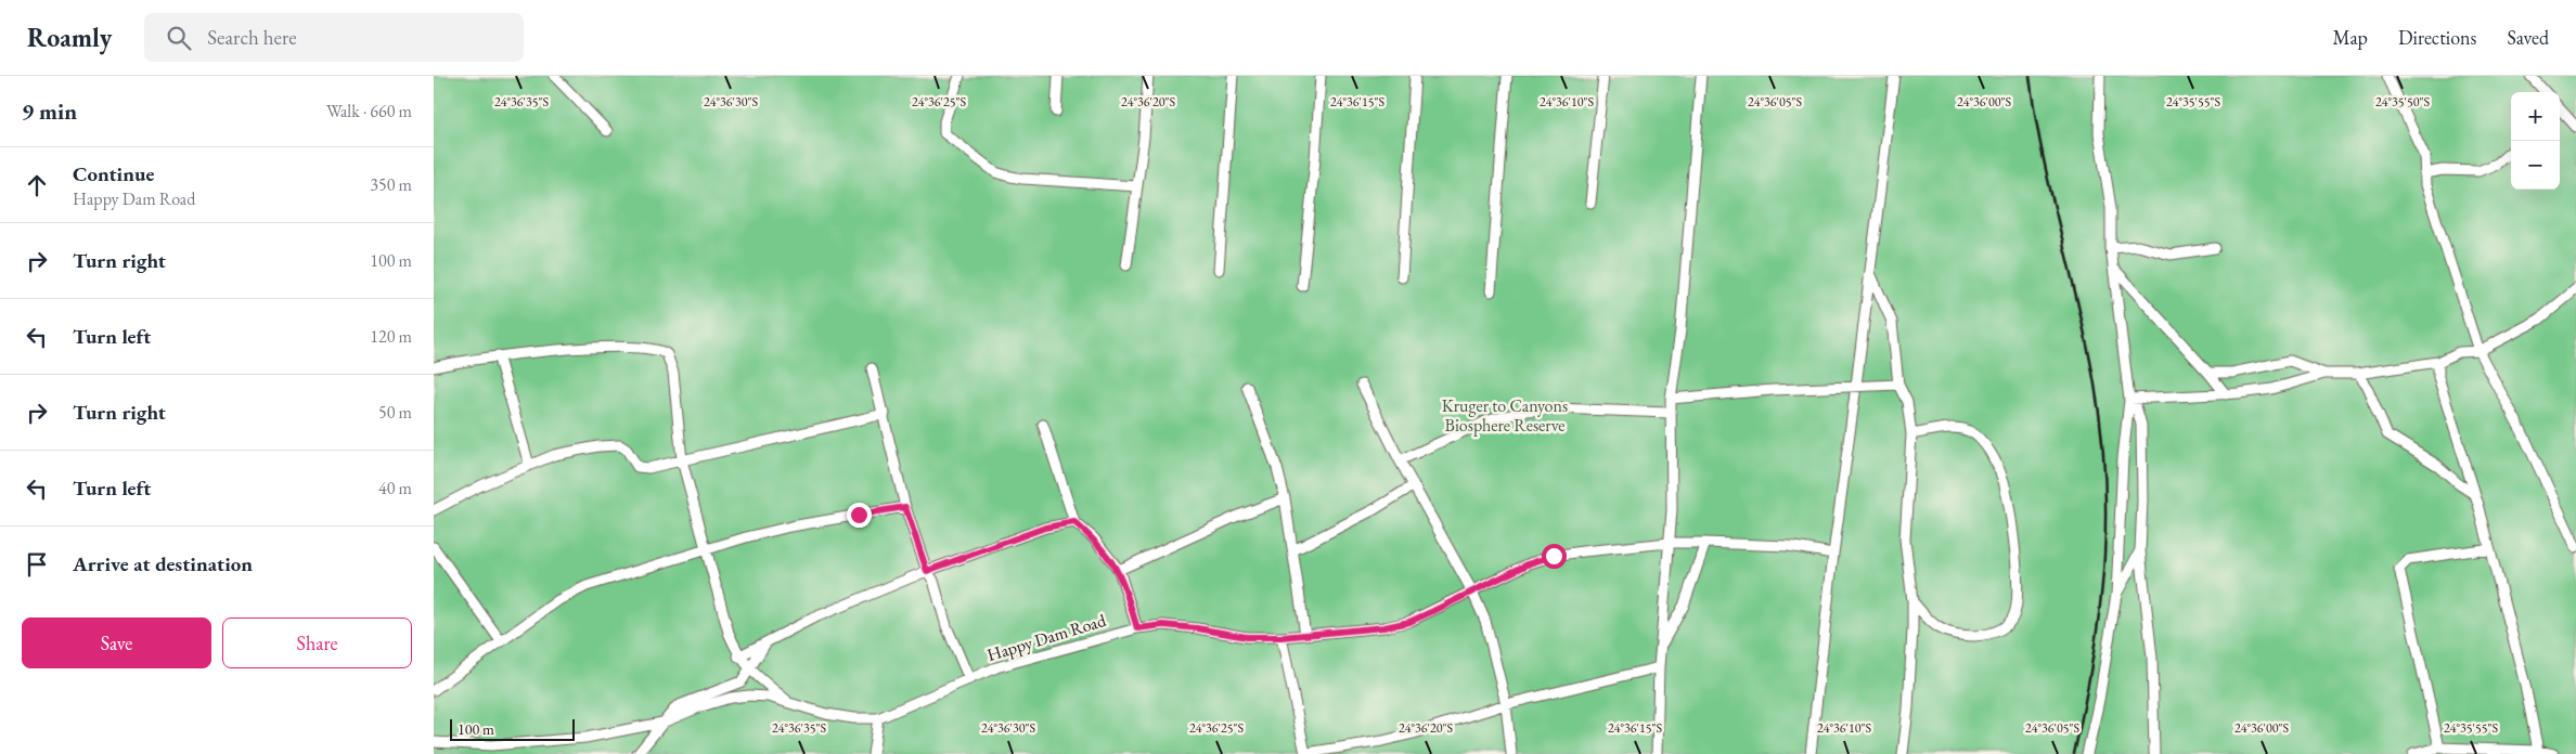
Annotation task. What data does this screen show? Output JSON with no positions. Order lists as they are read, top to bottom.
{
  "streets": {
    "street": ["Happy Dam Road"]
  },
  "parks": ["Kruger to Canyons Biosphere Reserve"],
  "scale_bar": "100 m",
  "page": {
    "header": "Roamly",
    "search": "Search here",
    "nav": ["Map", "Directions", "Saved"],
    "heading": ["9 min", "Walk · 660 m"],
    "map_buttons": ["+", "−"],
    "list": [
      ["Continue", "Happy Dam Road", "350 m"],
      ["Turn right", "100 m"],
      ["Turn left", "120 m"],
      ["Turn right", "50 m"],
      ["Turn left", "40 m"],
      "Arrive at destination"
    ],
    "buttons": ["Save", "Share"],
    "scale": "100 m"
  },
  "coordinates": [
    "24°36'35\"S",
    "24°36'30\"S",
    "24°36'25\"S",
    "24°36'20\"S",
    "24°36'15\"S",
    "24°36'10\"S",
    "24°36'05\"S",
    "24°36'00\"S",
    "24°35'55\"S",
    "24°35'50\"S"
  ]
}
